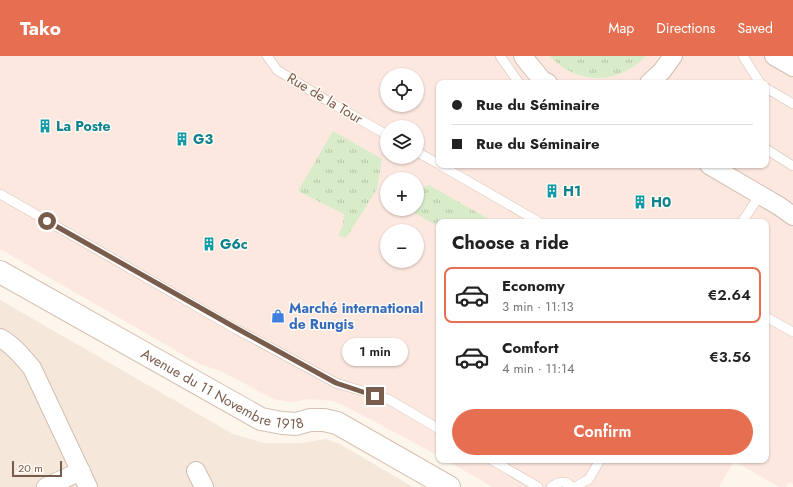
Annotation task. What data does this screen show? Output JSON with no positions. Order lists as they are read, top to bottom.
{
  "streets": {
    "main road": ["Avenue du 11 Novembre 1918"],
    "lane": ["Rue de la Tour"]
  },
  "places": {
    "building": [
      "La Poste",
      "G3",
      "H1",
      "H0",
      "G6c"
    ],
    "shop": ["Marché international de Rungis"]
  },
  "scale_bar": "20 m",
  "page": {
    "header": "Tako",
    "nav": ["Map", "Directions", "Saved"],
    "map_buttons": ["+", "−"],
    "banner": ["Rue du Séminaire", "Rue du Séminaire"],
    "heading": "Choose a ride",
    "list": [
      {
        "name": "Economy",
        "note": "3 min · 11:13",
        "value": "€2.64"
      },
      {
        "name": "Comfort",
        "note": "4 min · 11:14",
        "value": "€3.56"
      }
    ],
    "bubble": "1 min",
    "buttons": "Confirm",
    "scale": "20 m"
  }
}
